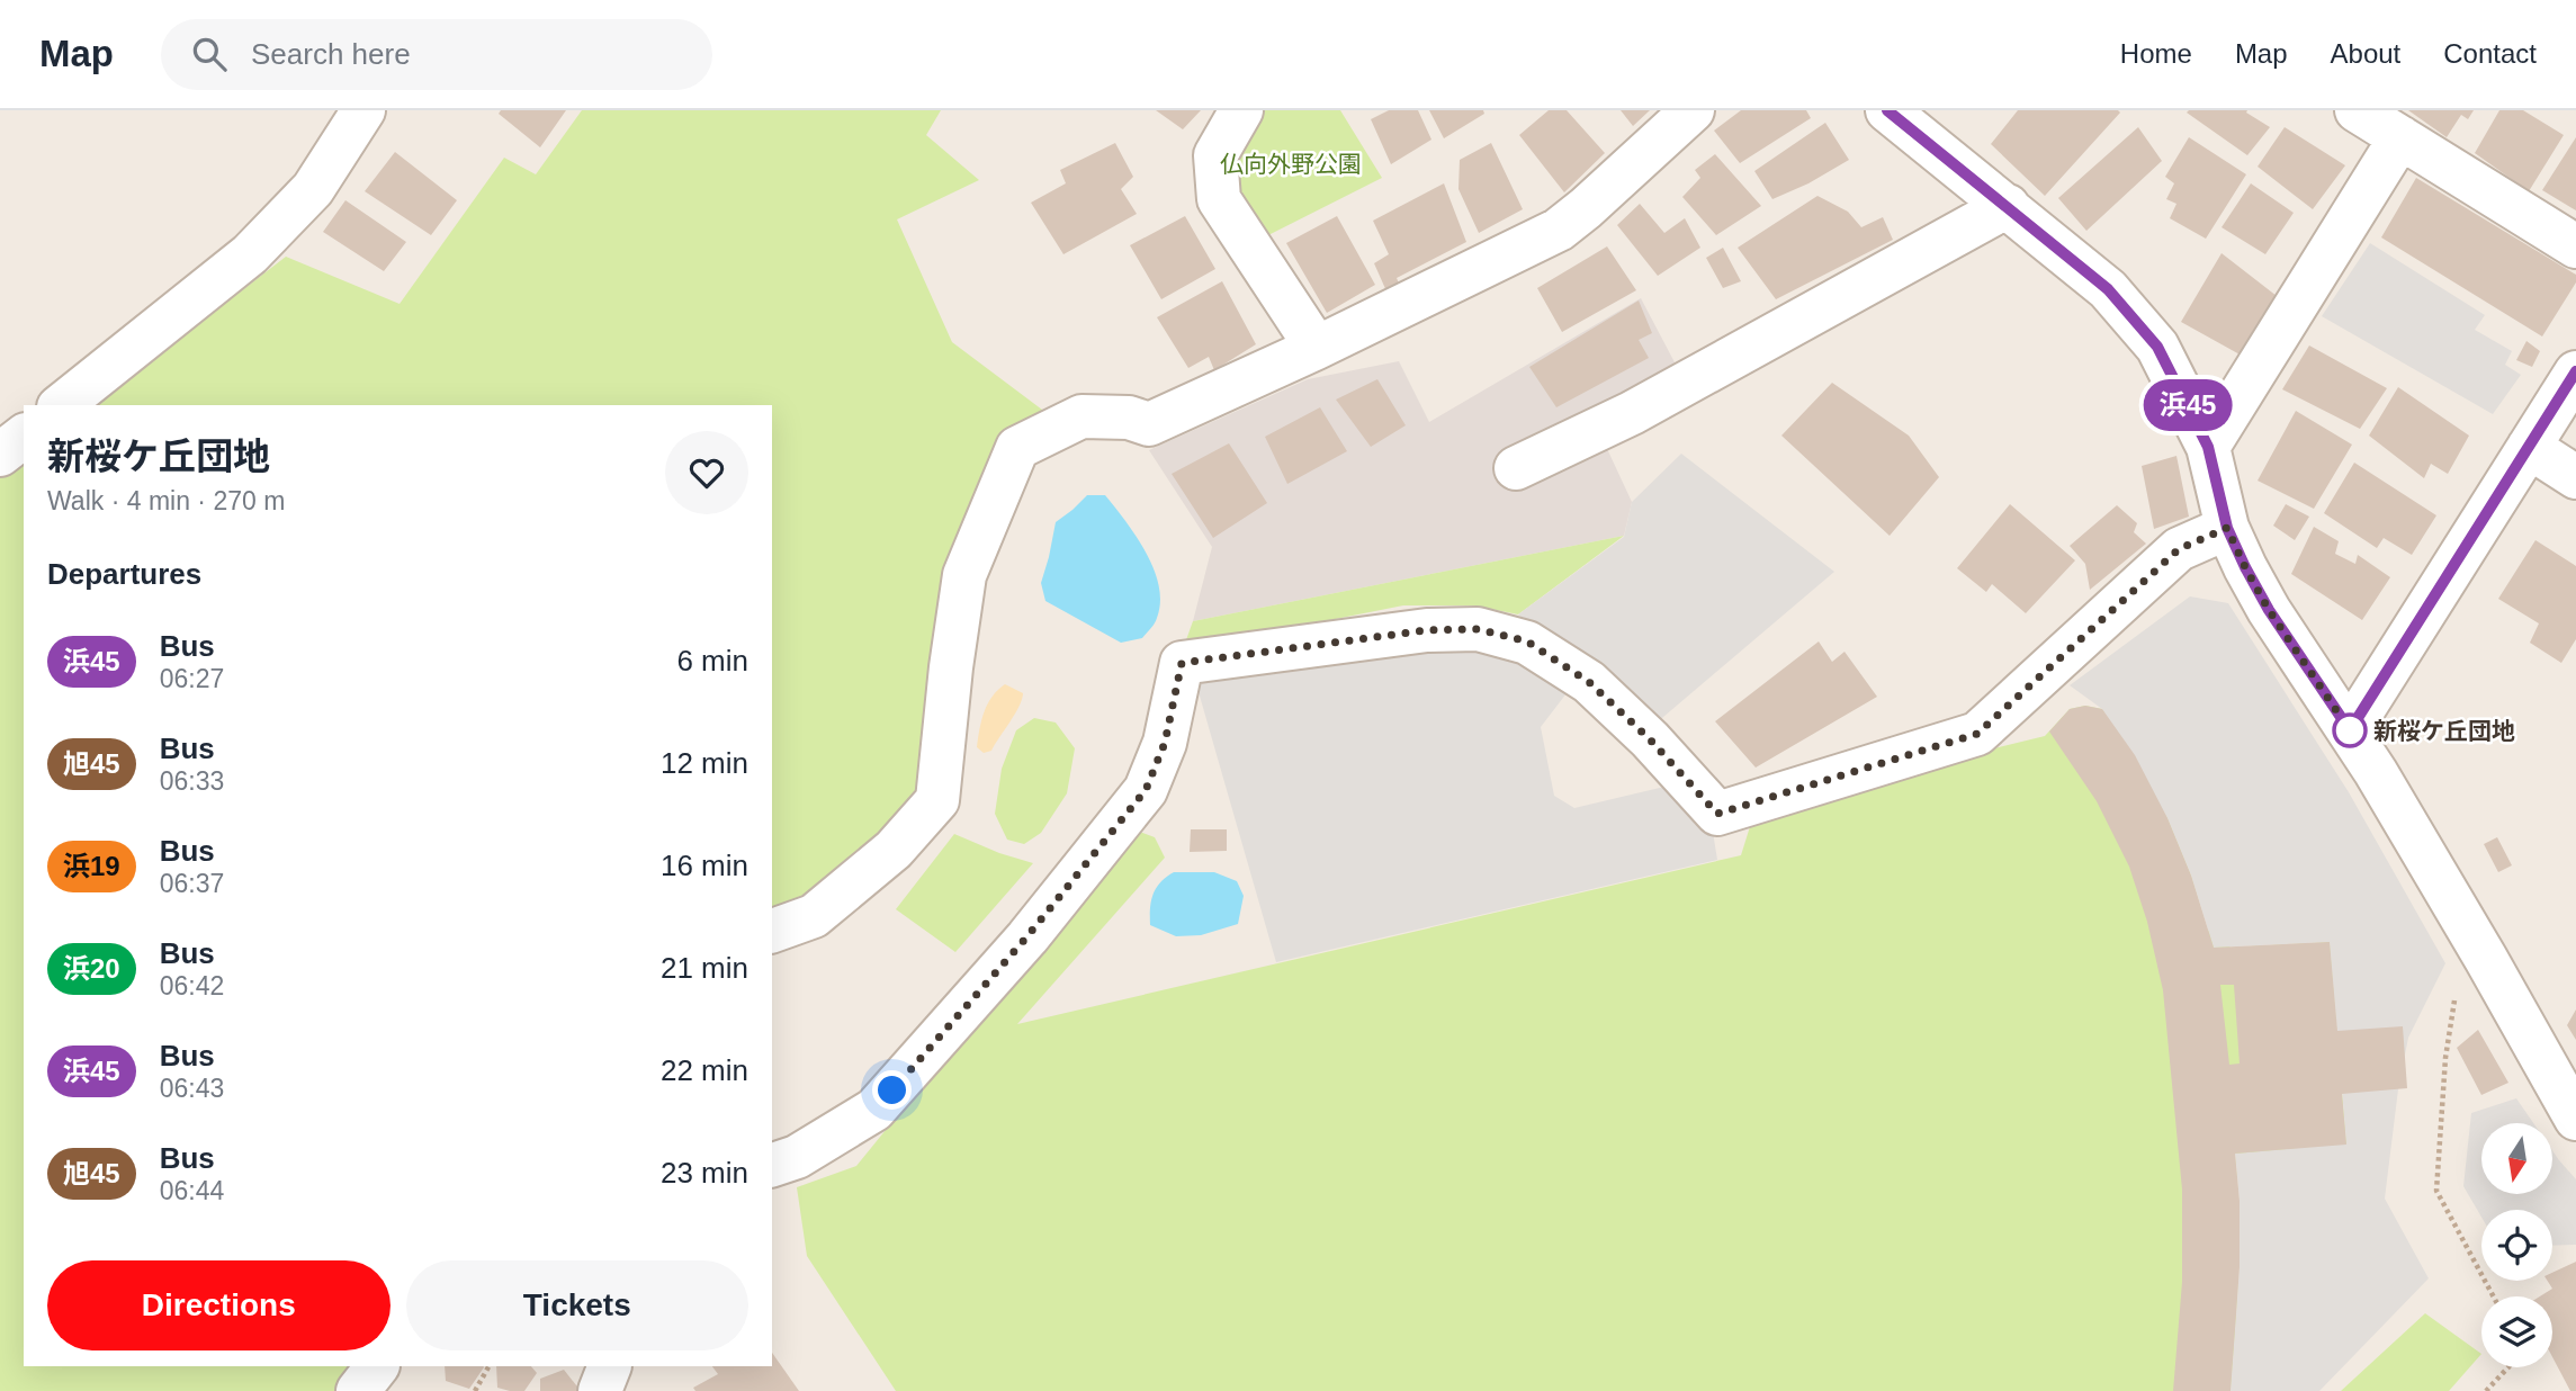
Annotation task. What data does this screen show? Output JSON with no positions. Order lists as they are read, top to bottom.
{
  "parks": ["仏向外野公園"],
  "places": ["新桜ケ丘団地"],
  "lines": ["bus line 浜45"],
  "north": "bottom",
  "page": {
    "header": "Map",
    "search": "Search here",
    "nav": [
      "Home",
      "Map",
      "About",
      "Contact"
    ],
    "on_map": "浜45",
    "heading": [
      ["新桜ケ丘団地", "Walk · 4 min · 270 m"],
      "Departures"
    ],
    "list": [
      {
        "mark": "浜45",
        "name": "Bus",
        "note": "06:27",
        "value": "6 min"
      },
      {
        "mark": "旭45",
        "name": "Bus",
        "note": "06:33",
        "value": "12 min"
      },
      {
        "mark": "浜19",
        "name": "Bus",
        "note": "06:37",
        "value": "16 min"
      },
      {
        "mark": "浜20",
        "name": "Bus",
        "note": "06:42",
        "value": "21 min"
      },
      {
        "mark": "浜45",
        "name": "Bus",
        "note": "06:43",
        "value": "22 min"
      },
      {
        "mark": "旭45",
        "name": "Bus",
        "note": "06:44",
        "value": "23 min"
      }
    ],
    "buttons": ["Directions", "Tickets"]
  }
}
